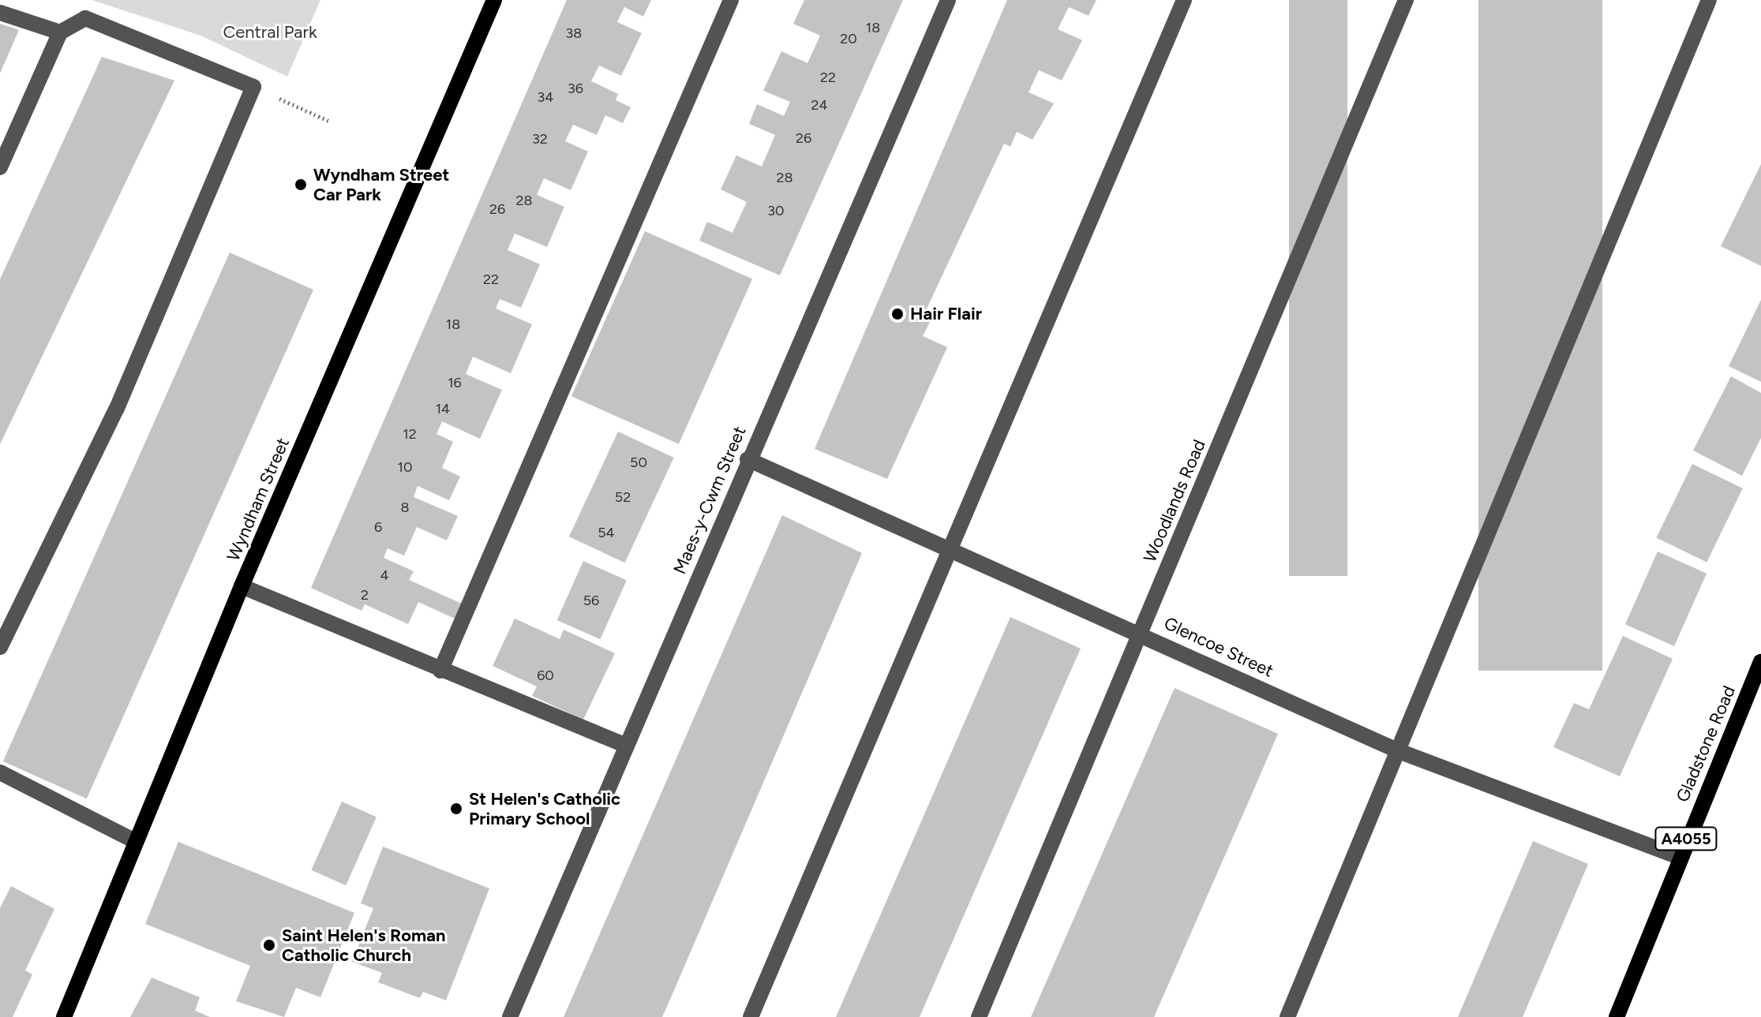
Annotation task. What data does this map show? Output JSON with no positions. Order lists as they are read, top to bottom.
{
  "streets": {
    "main road": ["Wyndham Street", "Gladstone Road", "A4055"],
    "street": ["Maes-y-Cwm Street", "Woodlands Road", "Glencoe Street"]
  },
  "crossings": [
    ["Maes-y-Cwm Street", "Glencoe Street"],
    ["Woodlands Road", "Glencoe Street"],
    ["Glencoe Street", "Gladstone Road"]
  ],
  "parks": ["Central Park"],
  "places": [
    "Wyndham Street Car Park",
    "Hair Flair",
    "St Helen's Catholic Primary School",
    "Saint Helen's Roman Catholic Church"
  ],
  "house_numbers": [
    "18",
    "38",
    "20",
    "22",
    "36",
    "34",
    "24",
    "26",
    "32",
    "28",
    "28",
    "26",
    "30",
    "22",
    "18",
    "16",
    "14",
    "12",
    "50",
    "10",
    "52",
    "8",
    "6",
    "54",
    "4",
    "2",
    "56",
    "60"
  ]
}
